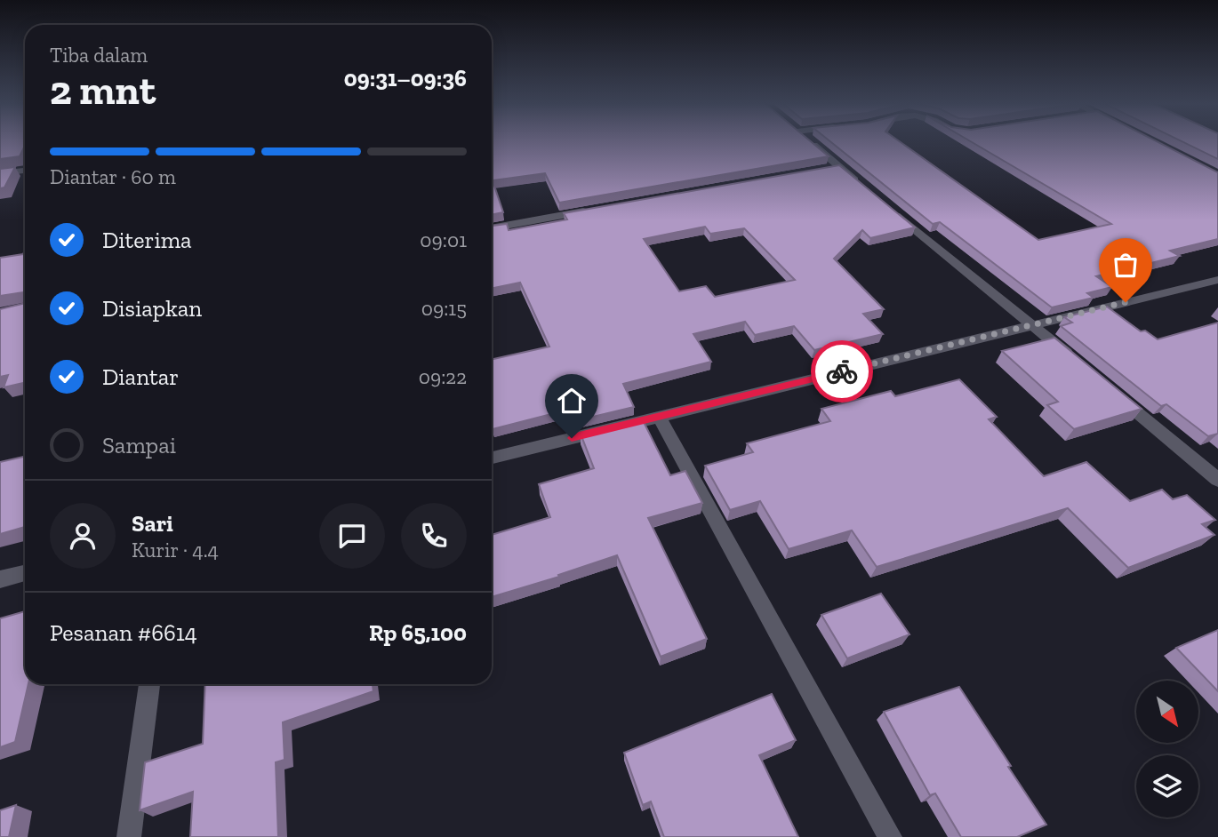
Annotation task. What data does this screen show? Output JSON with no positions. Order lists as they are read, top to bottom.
{
  "north": "bottom right",
  "page": {
    "heading": ["2 mnt", "Tiba dalam", "09:31–09:36"],
    "panel": [
      "Sari",
      "Kurir · 4.4",
      "Pesanan #6614",
      "Rp 65,100"
    ],
    "bar": "Diantar · 60 m",
    "list": [
      ["Diterima", "09:01"],
      ["Disiapkan", "09:15"],
      ["Diantar", "09:22"],
      "Sampai"
    ]
  }
}
